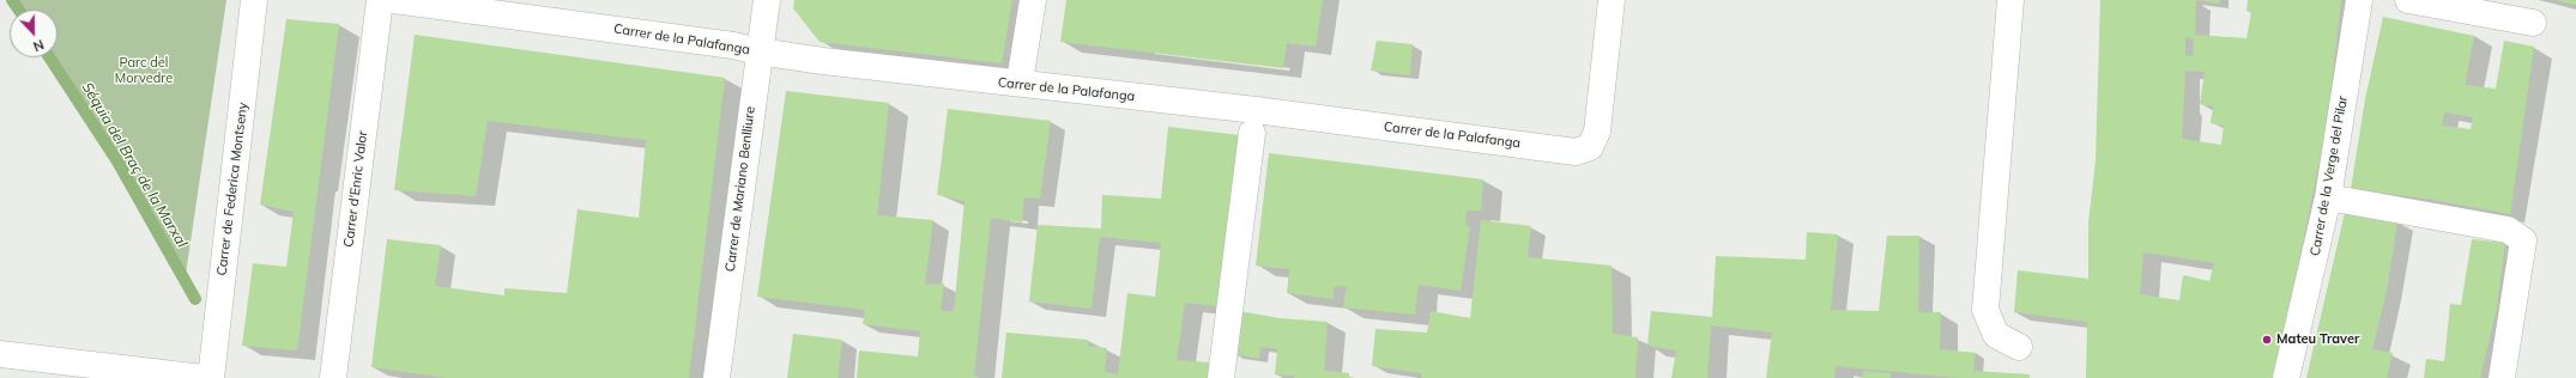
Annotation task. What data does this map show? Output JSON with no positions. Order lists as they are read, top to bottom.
{
  "streets": {
    "street": [
      "Carrer de la Palafanga",
      "Carrer de la Verge del Pilar",
      "Carrer de Federica Montseny",
      "Carrer d'Enric Valor",
      "Carrer de Mariano Benlliure"
    ]
  },
  "crossings": [
    ["Carrer de la Palafanga", "Carrer de Mariano Benlliure"]
  ],
  "water": ["Séquia del Braç de la Marxal"],
  "parks": ["Parc del Morvedre"],
  "places": ["Mateu Traver"],
  "north": "bottom"
}
